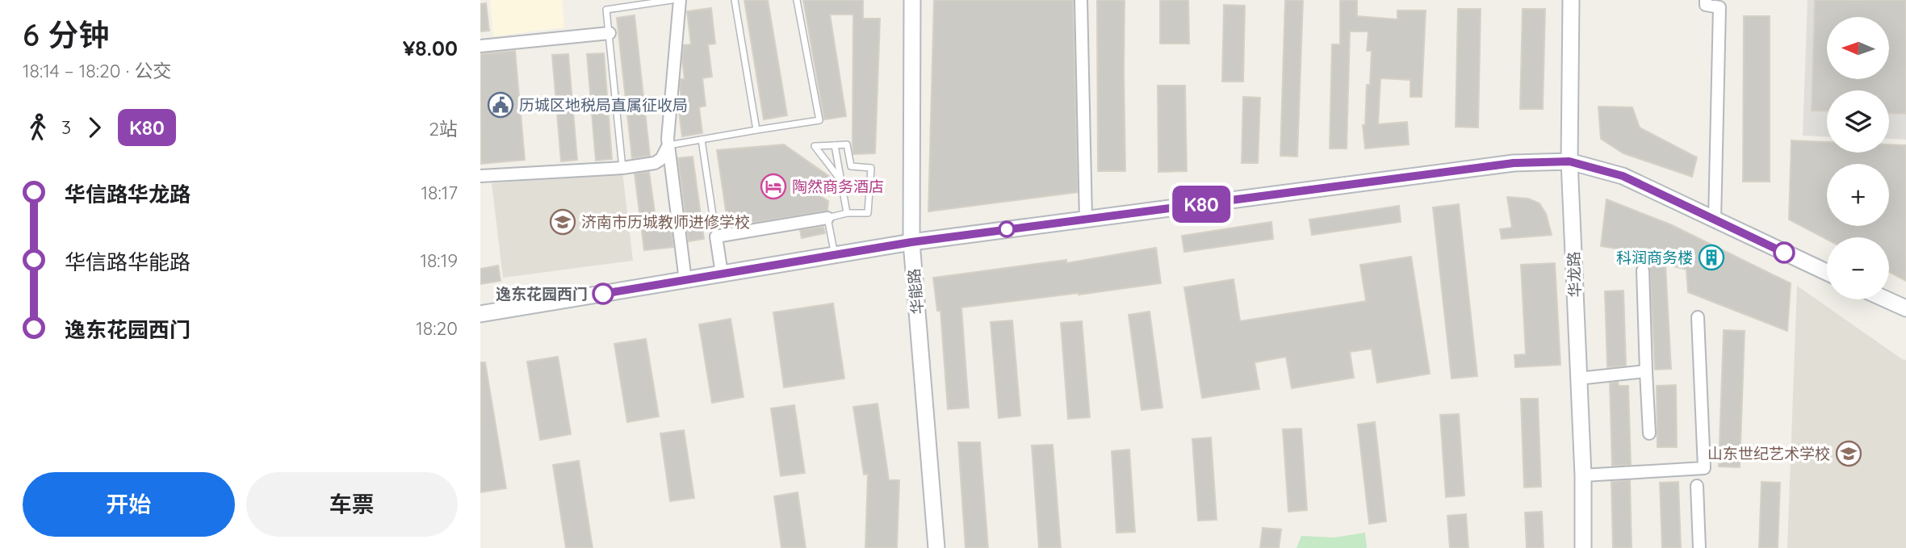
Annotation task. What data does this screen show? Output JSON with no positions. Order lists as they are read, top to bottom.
{
  "streets": {
    "main road": ["华龙路", "华能路"]
  },
  "places": {
    "public building": ["历城区地税局直属征收局"],
    "hotel": ["陶然商务酒店"],
    "school or university": ["济南市历城教师进修学校", "山东世纪艺术学校"],
    "building": ["科润商务楼"],
    "other": ["逸东花园西门"]
  },
  "lines": ["bus line K80"],
  "north": "left",
  "page": {
    "heading": ["6 分钟", "18:14 – 18:20 · 公交", "¥8.00"],
    "on_map": "K80",
    "map_buttons": ["+", "−"],
    "legs": ["3", "K80", "2站"],
    "list": [
      {
        "name": "华信路华龙路",
        "value": "18:17"
      },
      {
        "name": "华信路华能路",
        "value": "18:19"
      },
      {
        "name": "逸东花园西门",
        "value": "18:20"
      }
    ],
    "buttons": ["开始", "车票"]
  }
}
